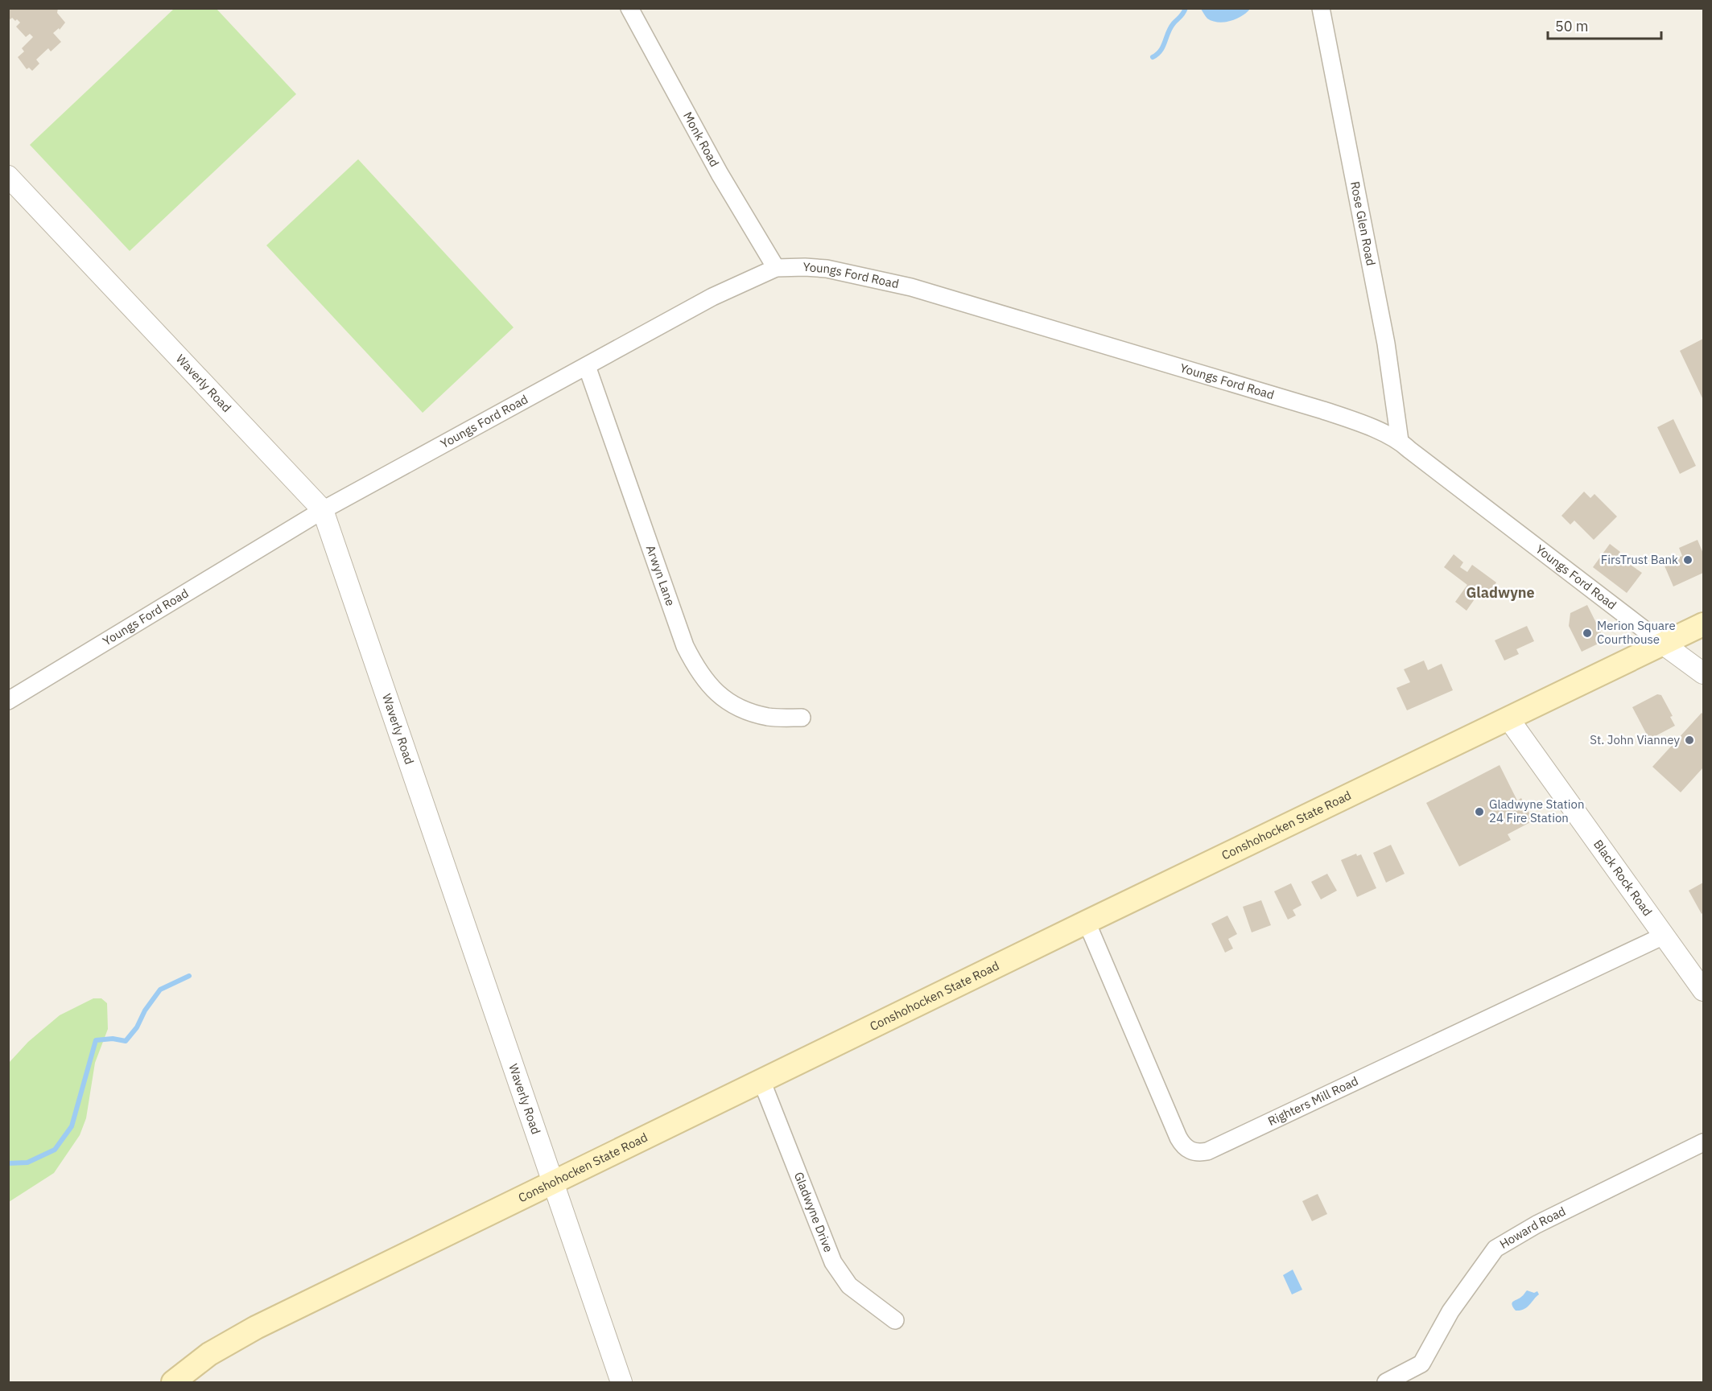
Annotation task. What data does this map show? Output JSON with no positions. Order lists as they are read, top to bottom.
{
  "streets": {
    "main road": ["Conshohocken State Road"],
    "street": [
      "Monk Road",
      "Rose Glen Road",
      "Youngs Ford Road",
      "Waverly Road",
      "Arwyn Lane",
      "Black Rock Road",
      "Righters Mill Road",
      "Gladwyne Drive",
      "Howard Road"
    ]
  },
  "crossings": [
    ["Monk Road", "Youngs Ford Road"],
    ["Rose Glen Road", "Youngs Ford Road"],
    ["Youngs Ford Road", "Waverly Road"],
    ["Youngs Ford Road", "Arwyn Lane"],
    ["Youngs Ford Road", "Conshohocken State Road"],
    ["Waverly Road", "Conshohocken State Road"],
    ["Conshohocken State Road", "Black Rock Road"],
    ["Conshohocken State Road", "Righters Mill Road"],
    ["Conshohocken State Road", "Gladwyne Drive"],
    ["Black Rock Road", "Righters Mill Road"]
  ],
  "districts": ["Gladwyne"],
  "places": [
    "FirsTrust Bank",
    "Merion Square Courthouse",
    "St. John Vianney",
    "Gladwyne Station 24 Fire Station"
  ],
  "scale_bar": "50 m"
}
